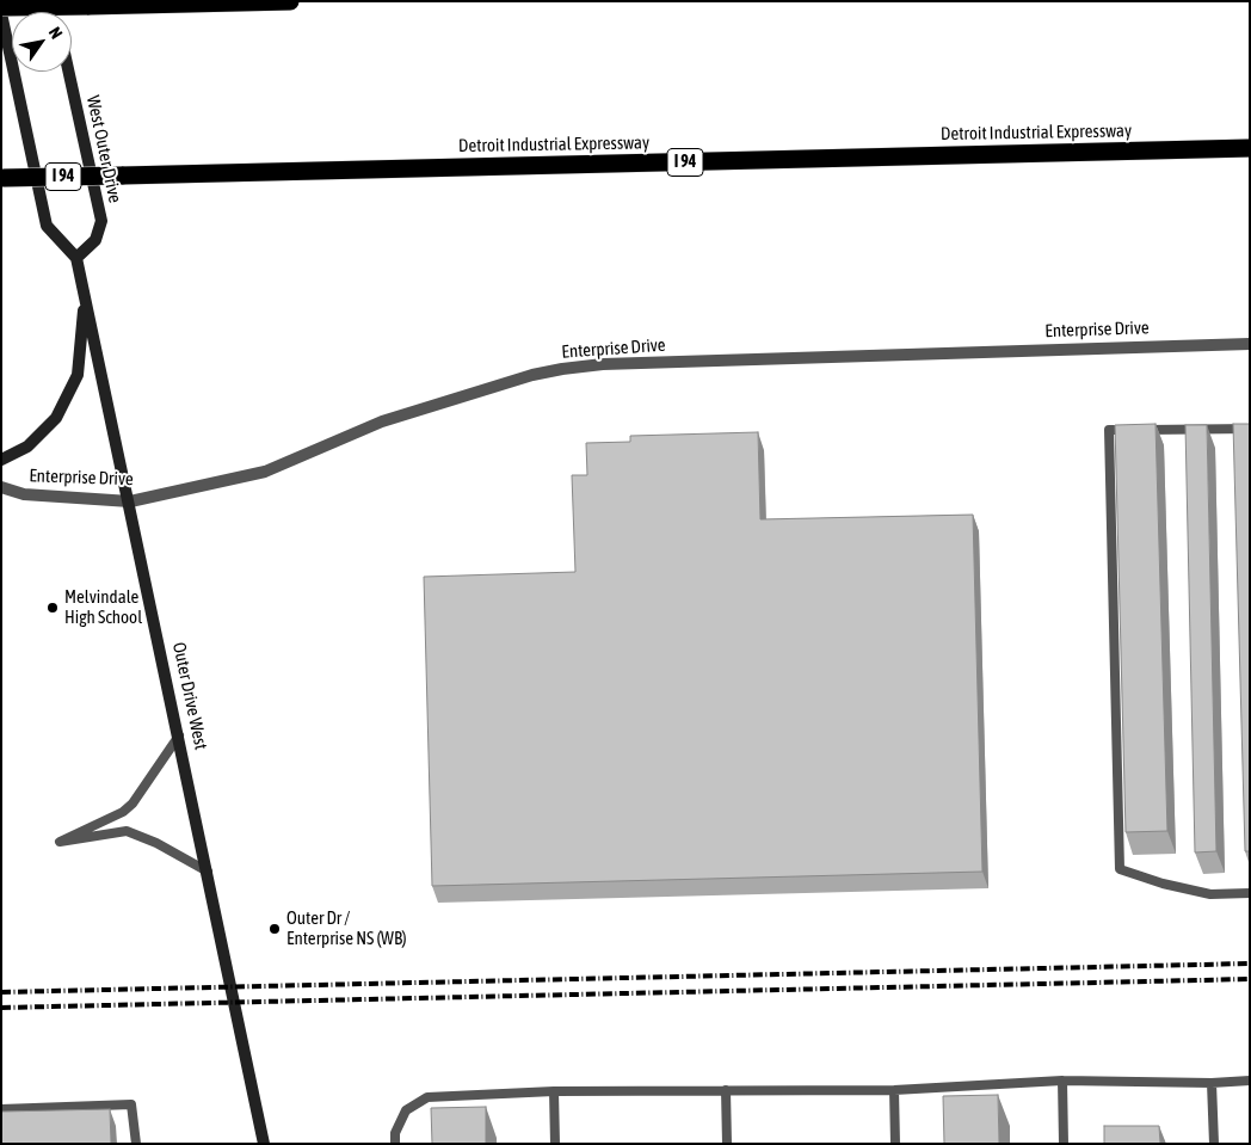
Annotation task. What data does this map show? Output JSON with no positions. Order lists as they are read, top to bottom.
{
  "streets": {
    "highway": ["Detroit Industrial Expressway", "I 94"],
    "main road": ["West Outer Drive", "Outer Drive West"],
    "street": ["Enterprise Drive"]
  },
  "crossings": [
    ["West Outer Drive", "Outer Drive West"],
    ["Enterprise Drive", "Outer Drive West"]
  ],
  "places": ["Melvindale High School", "Outer Dr / Enterprise NS (WB)"],
  "north": "top right"
}
